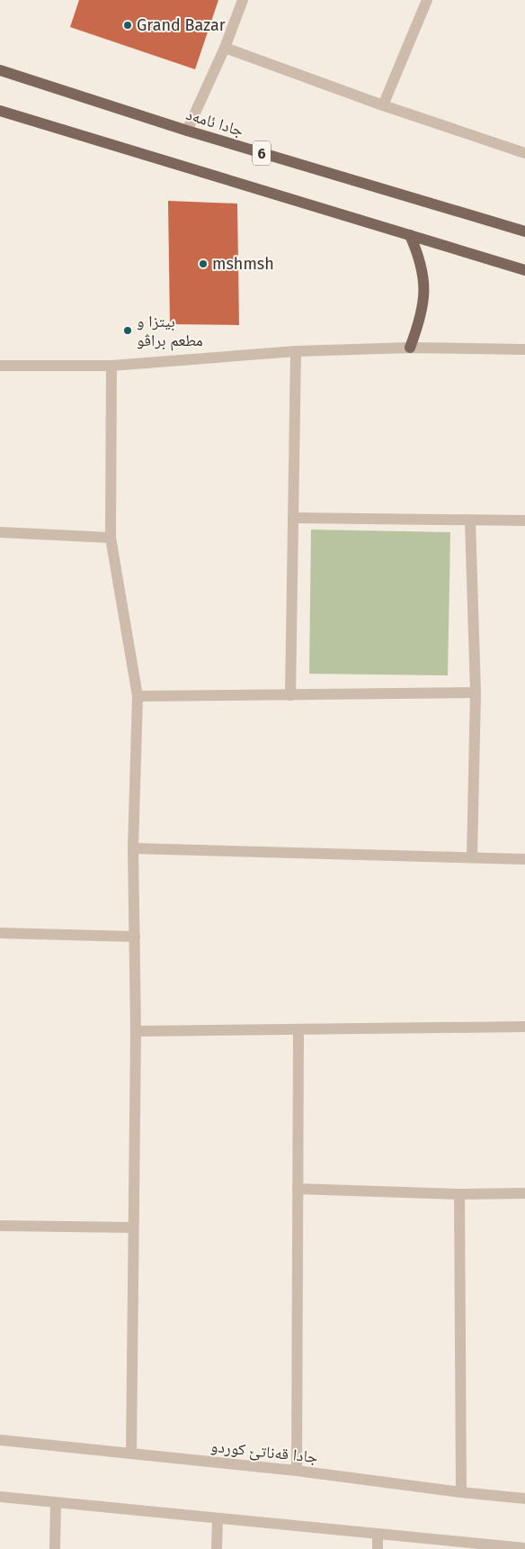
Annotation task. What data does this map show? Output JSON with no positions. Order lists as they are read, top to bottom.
{
  "streets": {
    "main road": ["جادا ئامەد", "6"],
    "street": ["جادا قەناتێ کوردو"]
  },
  "places": ["Grand Bazar", "mshmsh", "بيتزا و مطعم براڤو"]
}
